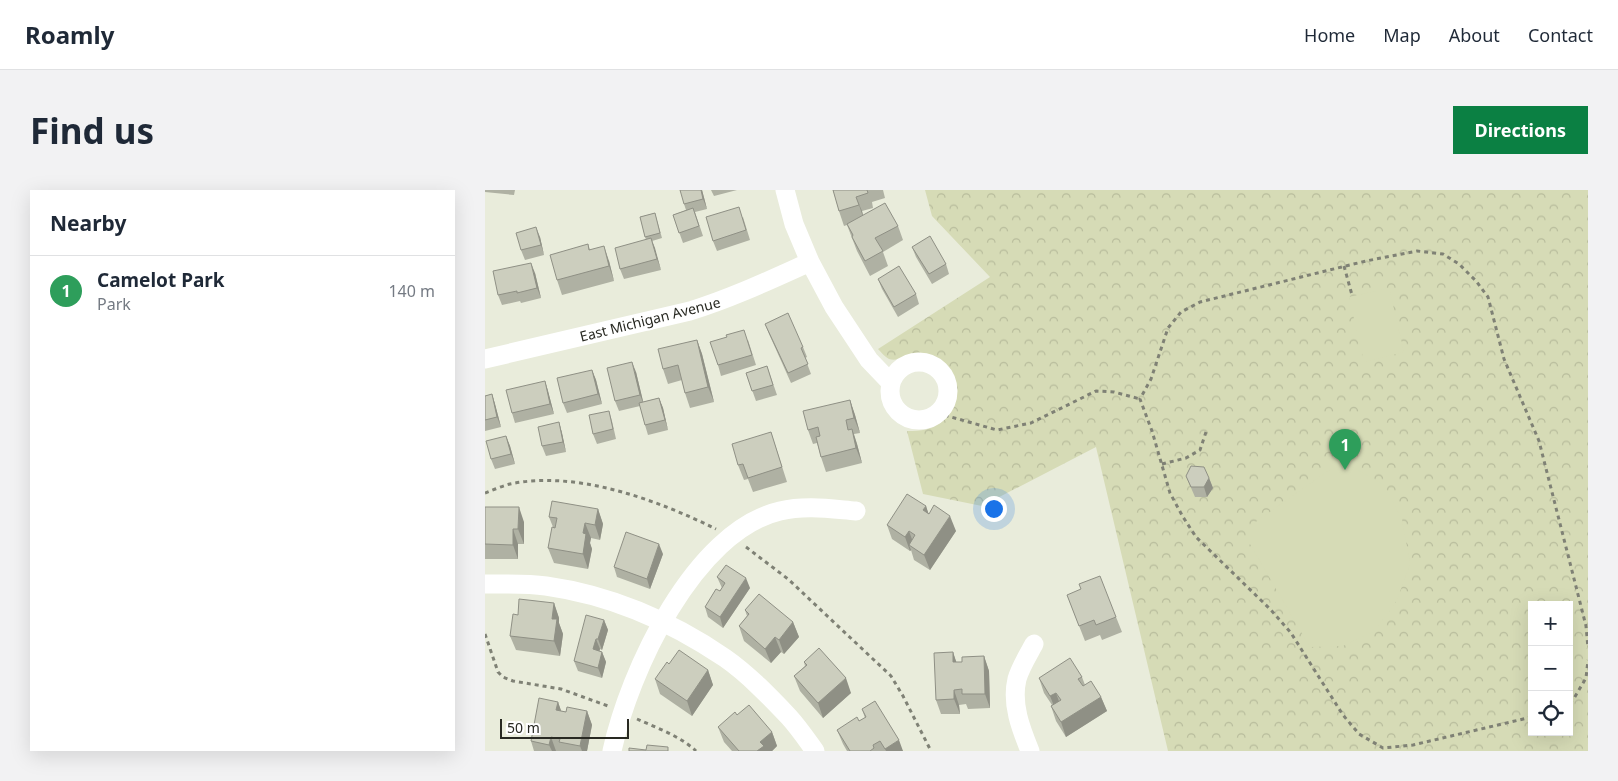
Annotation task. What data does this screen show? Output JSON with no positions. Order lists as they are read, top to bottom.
{
  "streets": {
    "street": ["East Michigan Avenue"]
  },
  "scale_bar": "50 m",
  "page": {
    "header": "Roamly",
    "nav": [
      "Home",
      "Map",
      "About",
      "Contact"
    ],
    "buttons": "Directions",
    "title": "Find us",
    "heading": "Nearby",
    "list": [
      {
        "mark": "1",
        "name": "Camelot Park",
        "note": "Park",
        "value": "140 m"
      }
    ],
    "pins": "1",
    "map_buttons": ["+", "−"],
    "scale": "50 m"
  }
}
